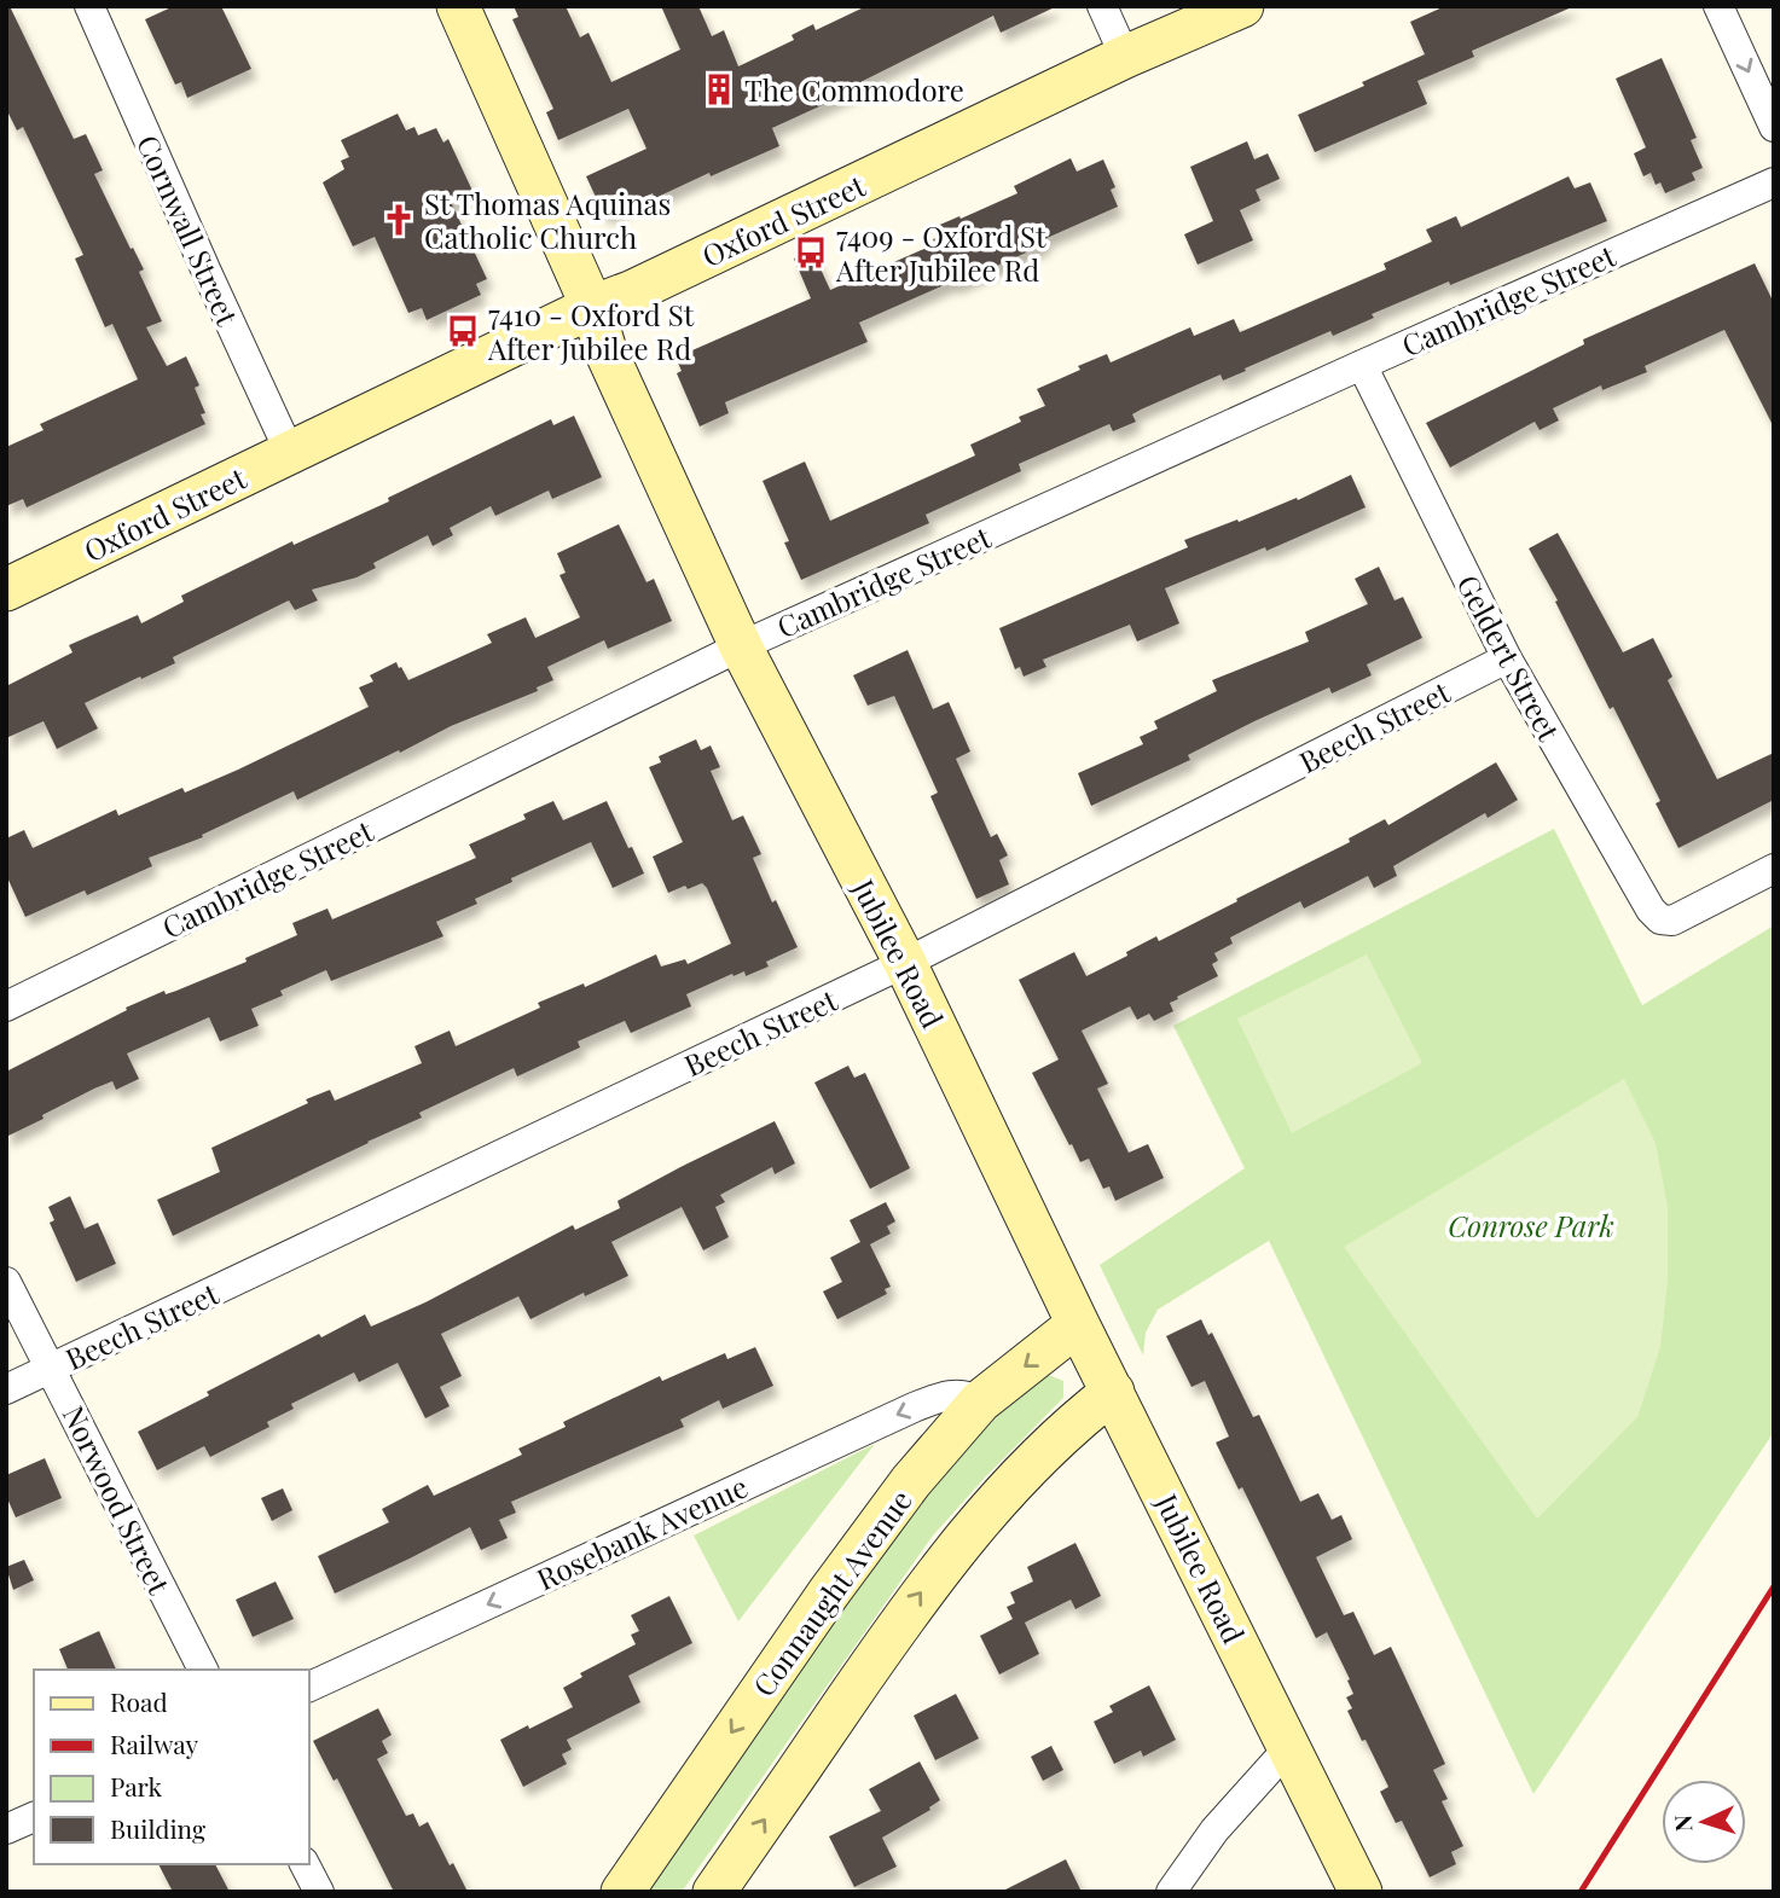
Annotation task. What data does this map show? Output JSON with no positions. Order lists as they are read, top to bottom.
{
  "streets": {
    "main road": ["Oxford Street", "Jubilee Road", "Connaught Avenue"],
    "street": [
      "Cornwall Street",
      "Cambridge Street",
      "Geldert Street",
      "Beech Street",
      "Norwood Street",
      "Rosebank Avenue"
    ]
  },
  "crossings": [
    ["Oxford Street", "Cornwall Street"],
    ["Oxford Street", "Jubilee Road"],
    ["Cambridge Street", "Geldert Street"],
    ["Cambridge Street", "Jubilee Road"],
    ["Geldert Street", "Beech Street"],
    ["Beech Street", "Jubilee Road"],
    ["Beech Street", "Norwood Street"],
    ["Jubilee Road", "Connaught Avenue"],
    ["Rosebank Avenue", "Connaught Avenue"]
  ],
  "one_way": ["Rosebank Avenue"],
  "parks": ["Conrose Park"],
  "places": {
    "building": ["The Commodore"],
    "church": ["St Thomas Aquinas Catholic Church"],
    "bus stop": ["7409 - Oxford St After Jubilee Rd", "7410 - Oxford St After Jubilee Rd"]
  },
  "legend": [
    "Road",
    "Railway",
    "Park",
    "Building"
  ],
  "north": "left"
}
